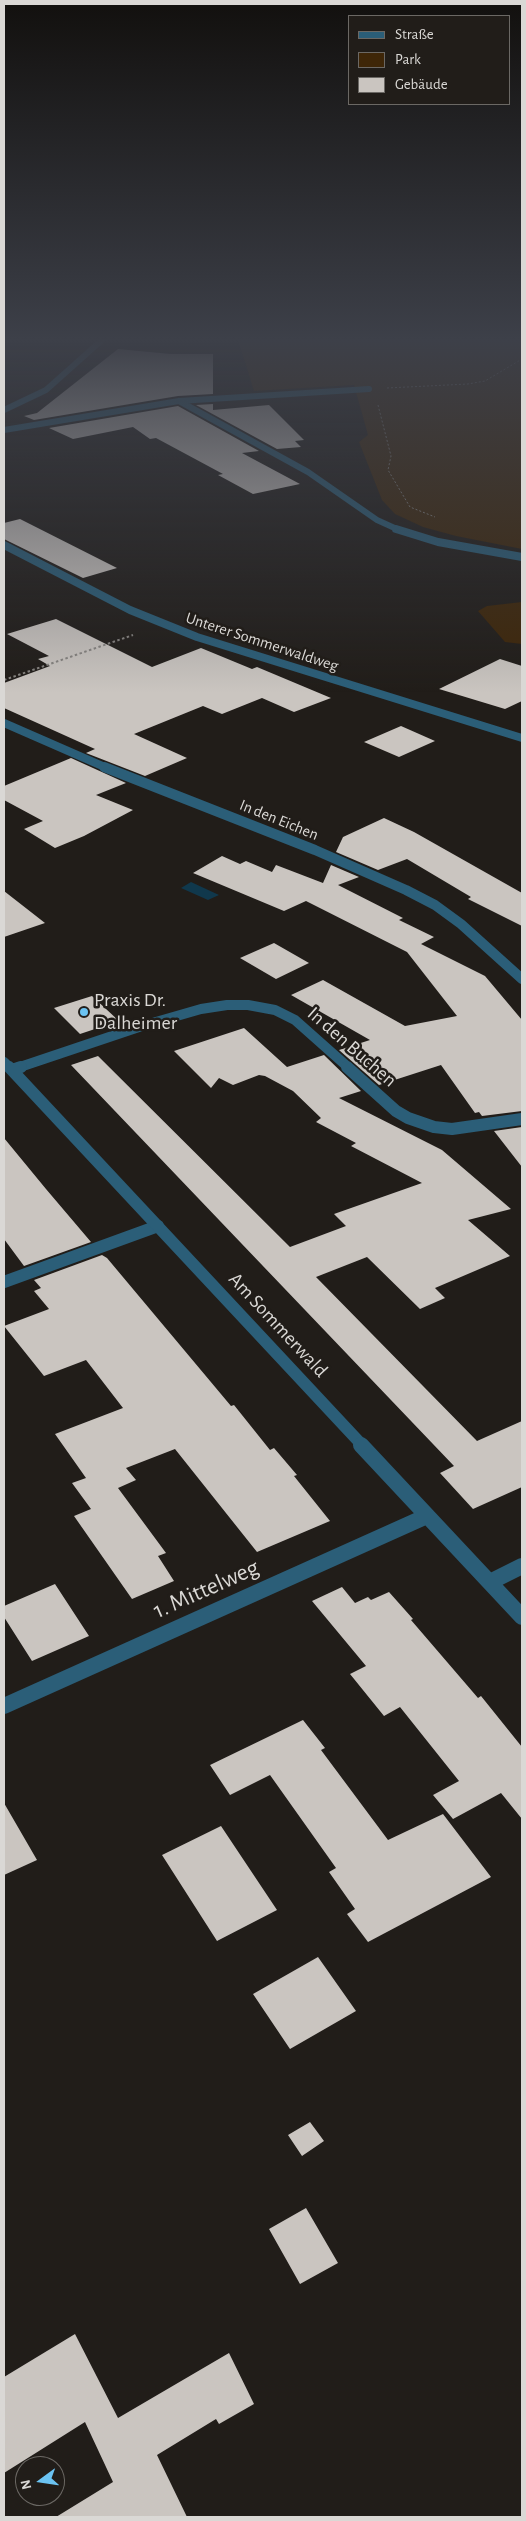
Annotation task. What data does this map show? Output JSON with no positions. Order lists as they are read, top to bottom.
{
  "streets": {
    "street": [
      "Unterer Sommerwaldweg",
      "In den Eichen",
      "In den Buchen",
      "Am Sommerwald",
      "1. Mittelweg"
    ]
  },
  "crossings": [
    ["In den Buchen", "Am Sommerwald"],
    ["Am Sommerwald", "1. Mittelweg"]
  ],
  "places": ["Praxis Dr. Dalheimer"],
  "legend": ["Straße", "Park", "Gebäude"],
  "north": "left"
}
